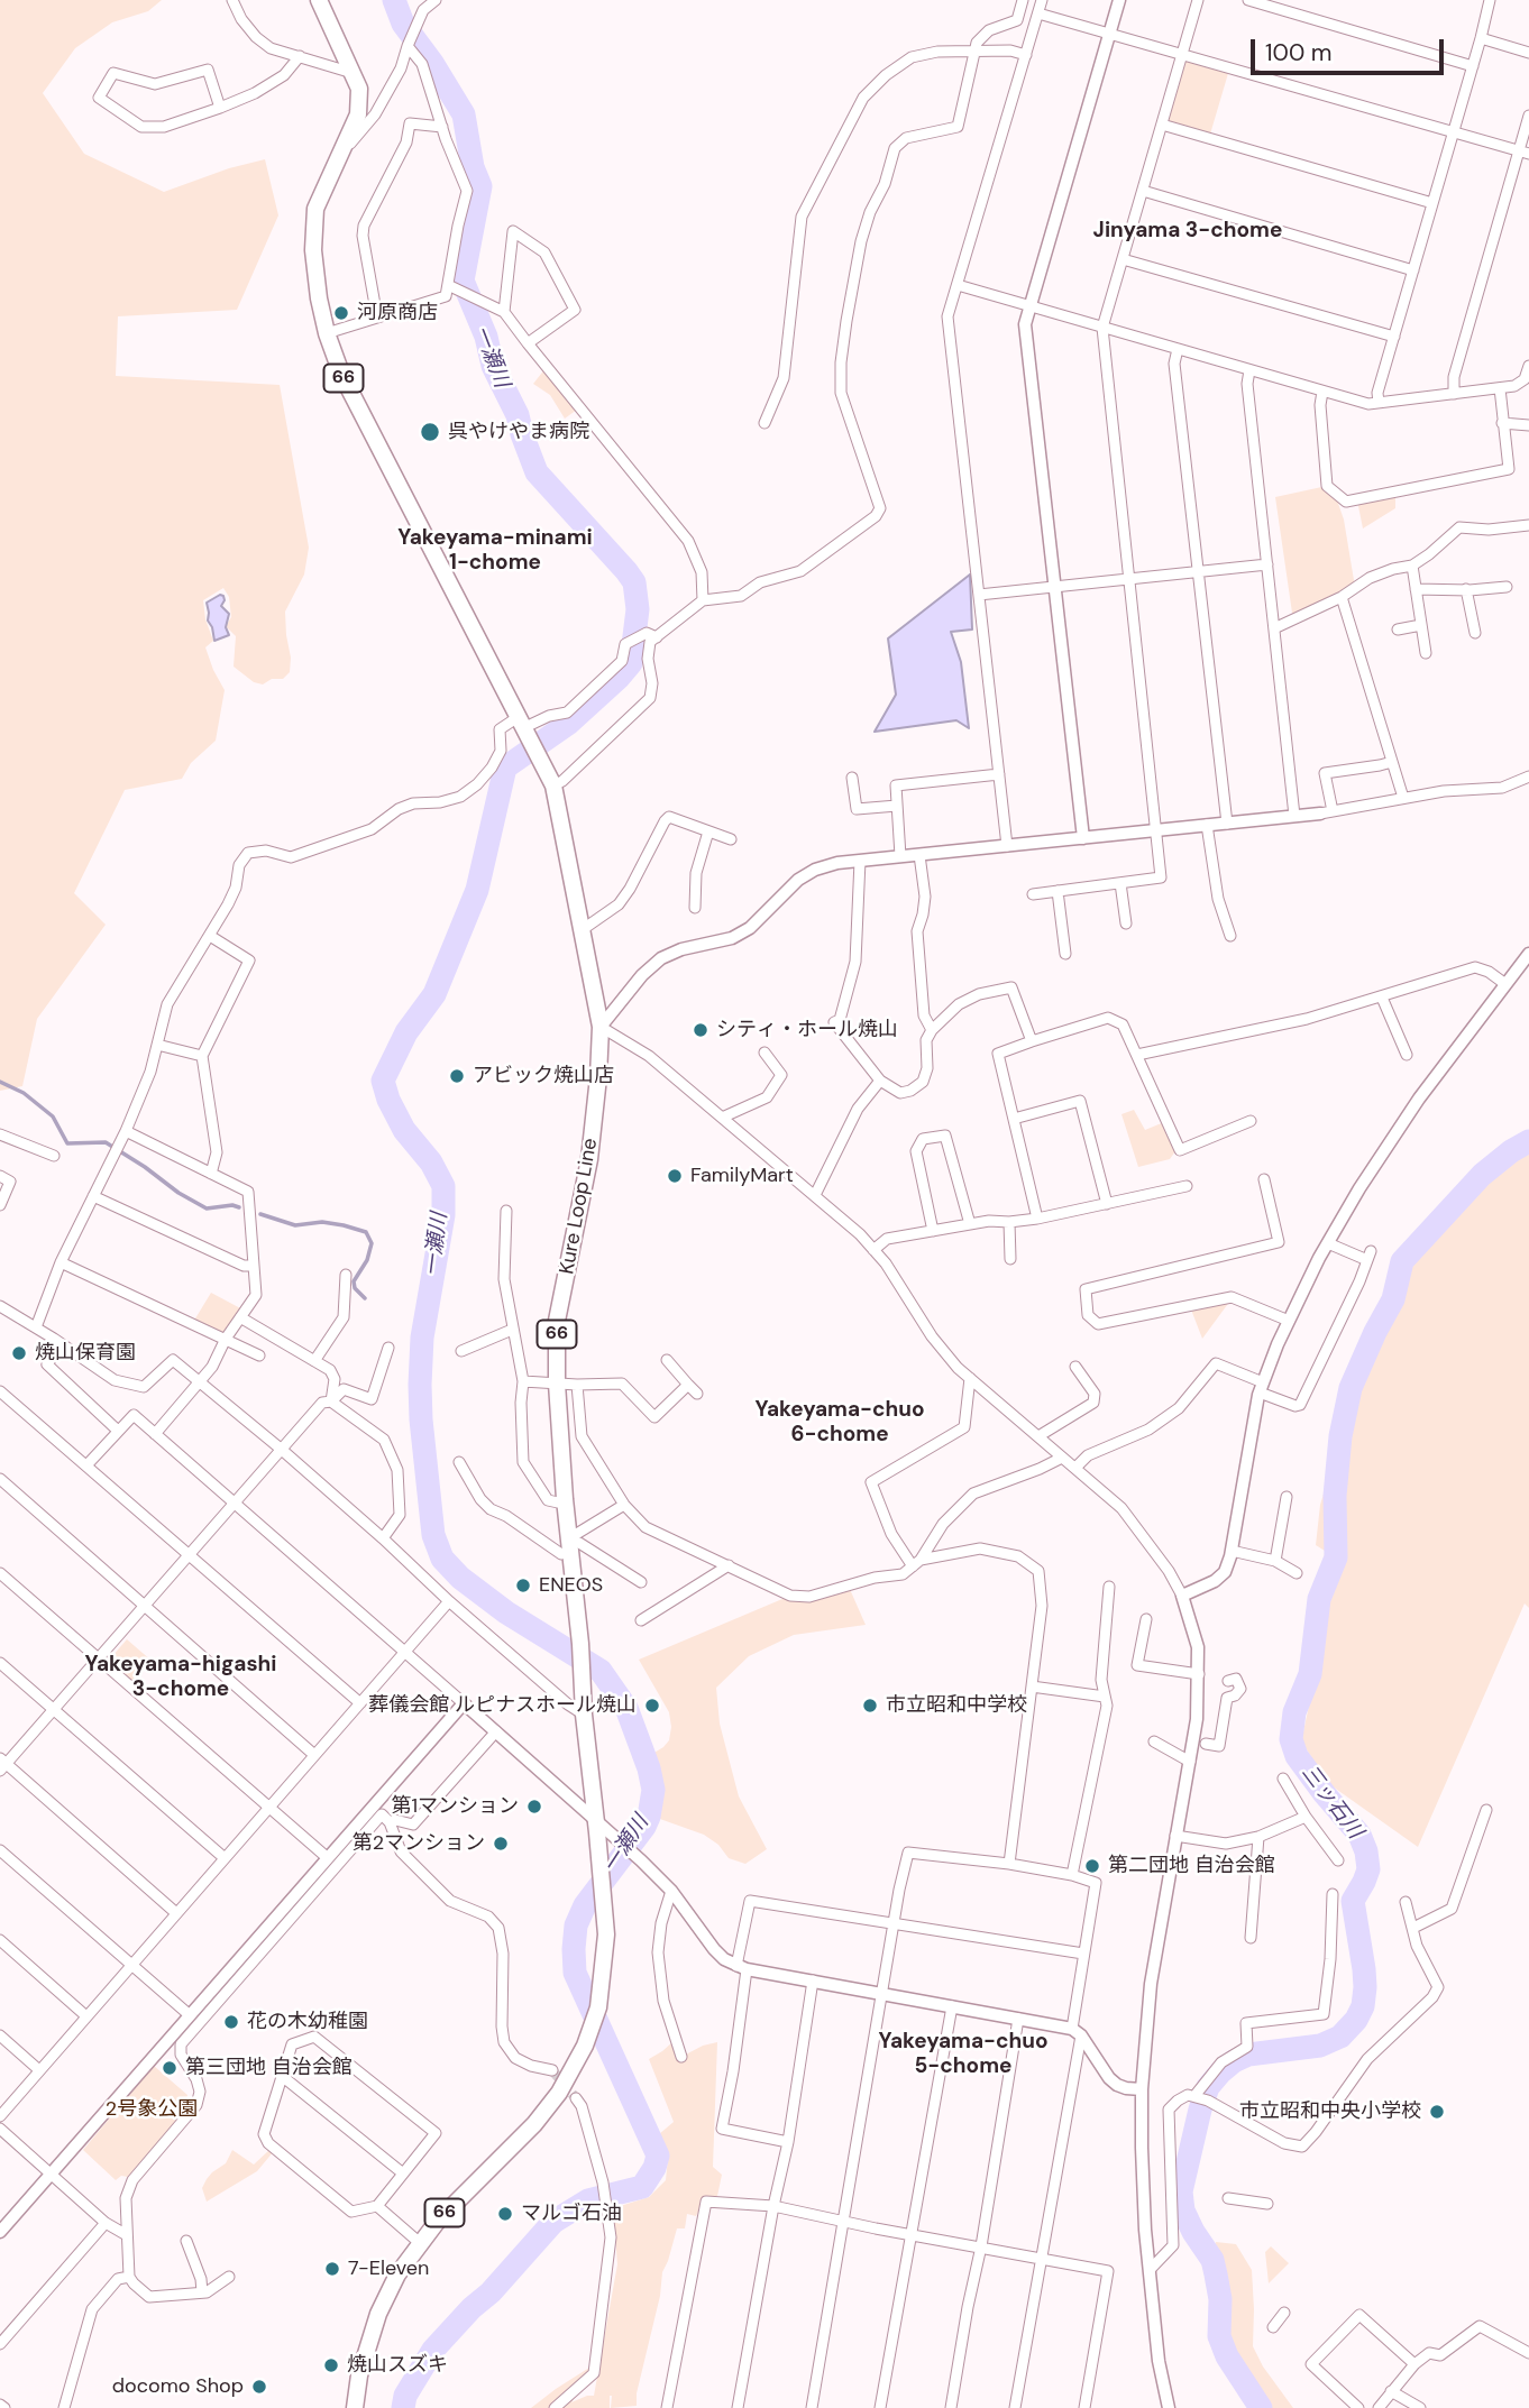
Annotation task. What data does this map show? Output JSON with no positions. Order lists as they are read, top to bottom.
{
  "streets": {
    "main road": ["66", "Kure Loop Line"]
  },
  "districts": [
    "Jinyama 3-chome",
    "Yakeyama-minami 1-chome",
    "Yakeyama-chuo 6-chome",
    "Yakeyama-higashi 3-chome",
    "Yakeyama-chuo 5-chome"
  ],
  "water": ["一瀬川", "三ッ石川"],
  "parks": ["2号象公園"],
  "places": [
    "河原商店",
    "呉やけやま病院",
    "シティ・ホール焼山",
    "アビック焼山店",
    "FamilyMart",
    "焼山保育園",
    "ENEOS",
    "葬儀会館 ルピナスホール焼山",
    "市立昭和中学校",
    "第1マンション",
    "第2マンション",
    "第二団地 自治会館",
    "花の木幼稚園",
    "第三団地 自治会館",
    "市立昭和中央小学校",
    "マルゴ石油",
    "7-Eleven",
    "焼山スズキ",
    "docomo Shop"
  ],
  "scale_bar": "100 m"
}
